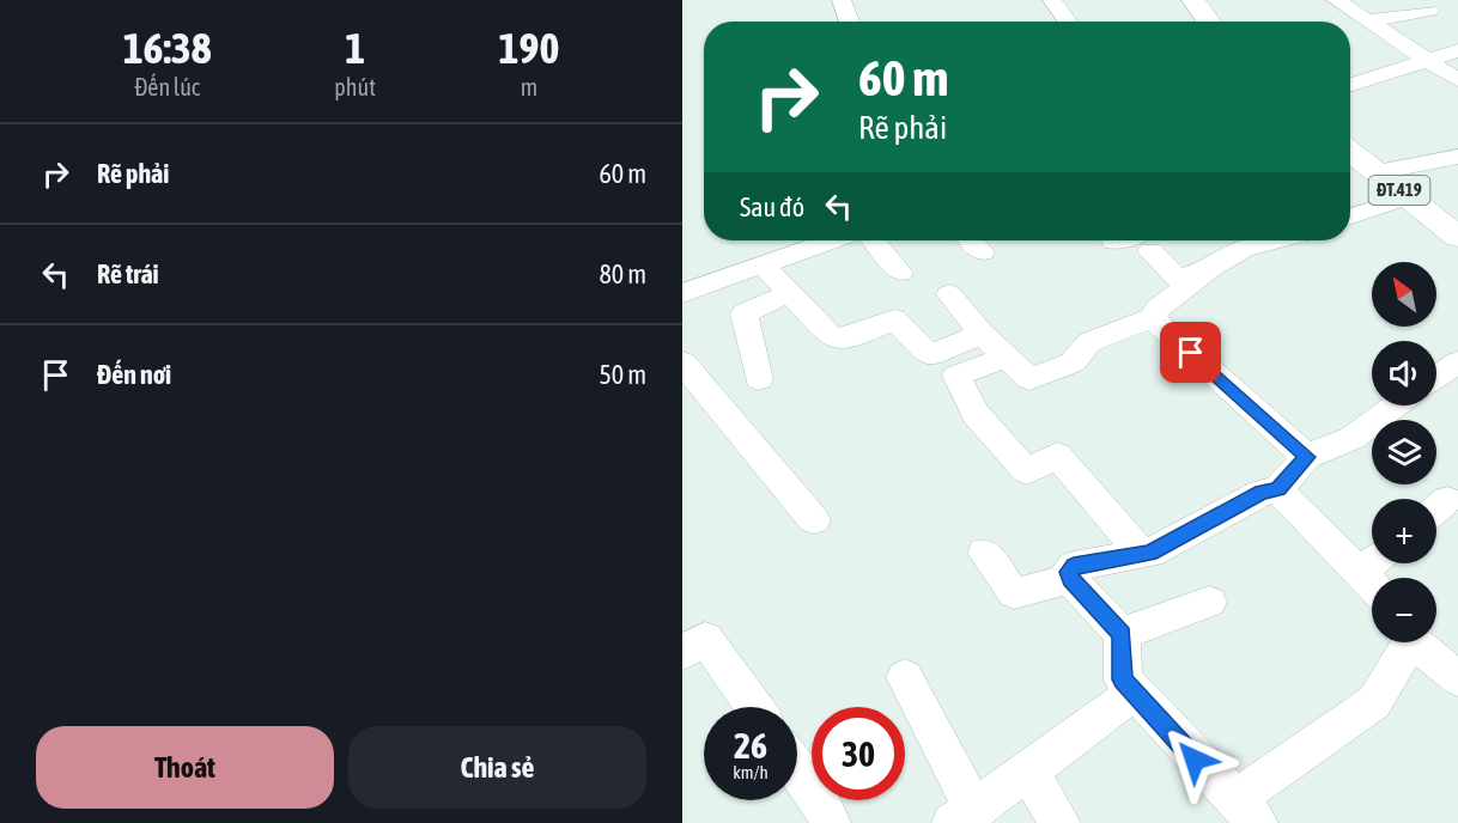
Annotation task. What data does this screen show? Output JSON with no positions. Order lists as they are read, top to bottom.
{
  "streets": {
    "main road": ["ĐT.419"]
  },
  "north": "top left",
  "page": {
    "eta": [
      "16:38",
      "Đến lúc",
      "1",
      "phút",
      "190",
      "m"
    ],
    "turn": ["60 m", "Rẽ phải"],
    "list": [
      {
        "name": "Rẽ phải",
        "value": "60 m"
      },
      {
        "name": "Rẽ trái",
        "value": "80 m"
      },
      {
        "name": "Đến nơi",
        "value": "50 m"
      }
    ],
    "then": "Sau đó",
    "map_buttons": ["+", "−"],
    "speed": "26 km/h",
    "limit": "30",
    "buttons": ["Thoát", "Chia sẻ"]
  }
}
